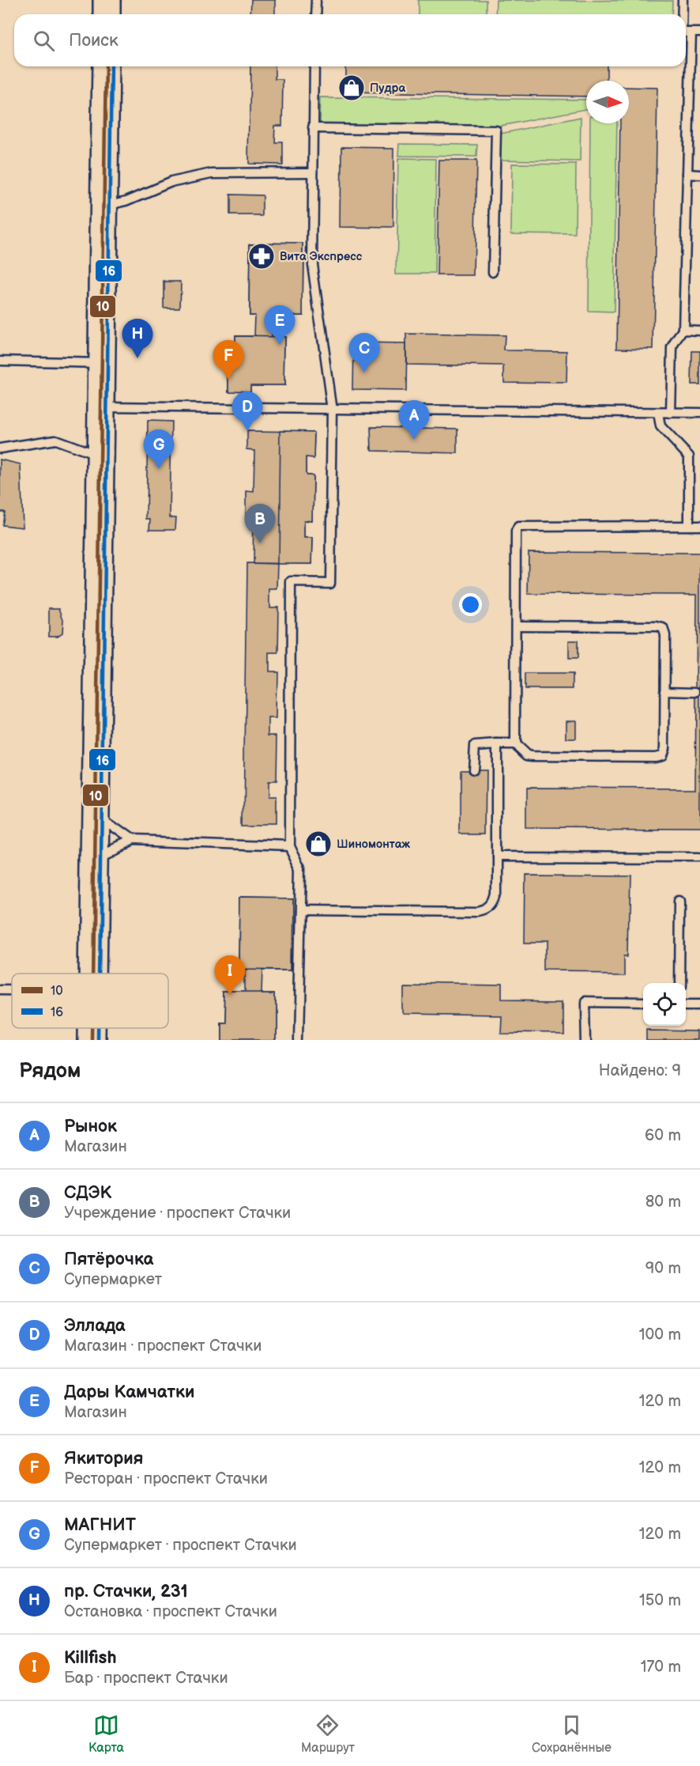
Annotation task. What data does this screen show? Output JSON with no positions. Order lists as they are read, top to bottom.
{
  "places": {
    "shop": ["Пудра", "Шиномонтаж"],
    "pharmacy": ["Вита Экспресс"]
  },
  "lines": ["transit line 10", "transit line 16"],
  "legend": ["10", "16"],
  "north": "right",
  "page": {
    "search": "Поиск",
    "pins": [
      "E",
      "H",
      "C",
      "F",
      "D",
      "A",
      "G",
      "B",
      "I"
    ],
    "heading": ["Рядом", "Найдено: 9"],
    "list": [
      {
        "mark": "A",
        "name": "Рынок",
        "note": "Магазин",
        "value": "60 m"
      },
      {
        "mark": "B",
        "name": "СДЭК",
        "note": "Учреждение · проспект Стачки",
        "value": "80 m"
      },
      {
        "mark": "C",
        "name": "Пятёрочка",
        "note": "Супермаркет",
        "value": "90 m"
      },
      {
        "mark": "D",
        "name": "Эллада",
        "note": "Магазин · проспект Стачки",
        "value": "100 m"
      },
      {
        "mark": "E",
        "name": "Дары Камчатки",
        "note": "Магазин",
        "value": "120 m"
      },
      {
        "mark": "F",
        "name": "Якитория",
        "note": "Ресторан · проспект Стачки",
        "value": "120 m"
      },
      {
        "mark": "G",
        "name": "МАГНИТ",
        "note": "Супермаркет · проспект Стачки",
        "value": "120 m"
      },
      {
        "mark": "H",
        "name": "пр. Стачки, 231",
        "note": "Остановка · проспект Стачки",
        "value": "150 m"
      },
      {
        "mark": "I",
        "name": "Killfish",
        "note": "Бар · проспект Стачки",
        "value": "170 m"
      }
    ],
    "nav": ["Карта", "Маршрут", "Сохранённые"]
  }
}
